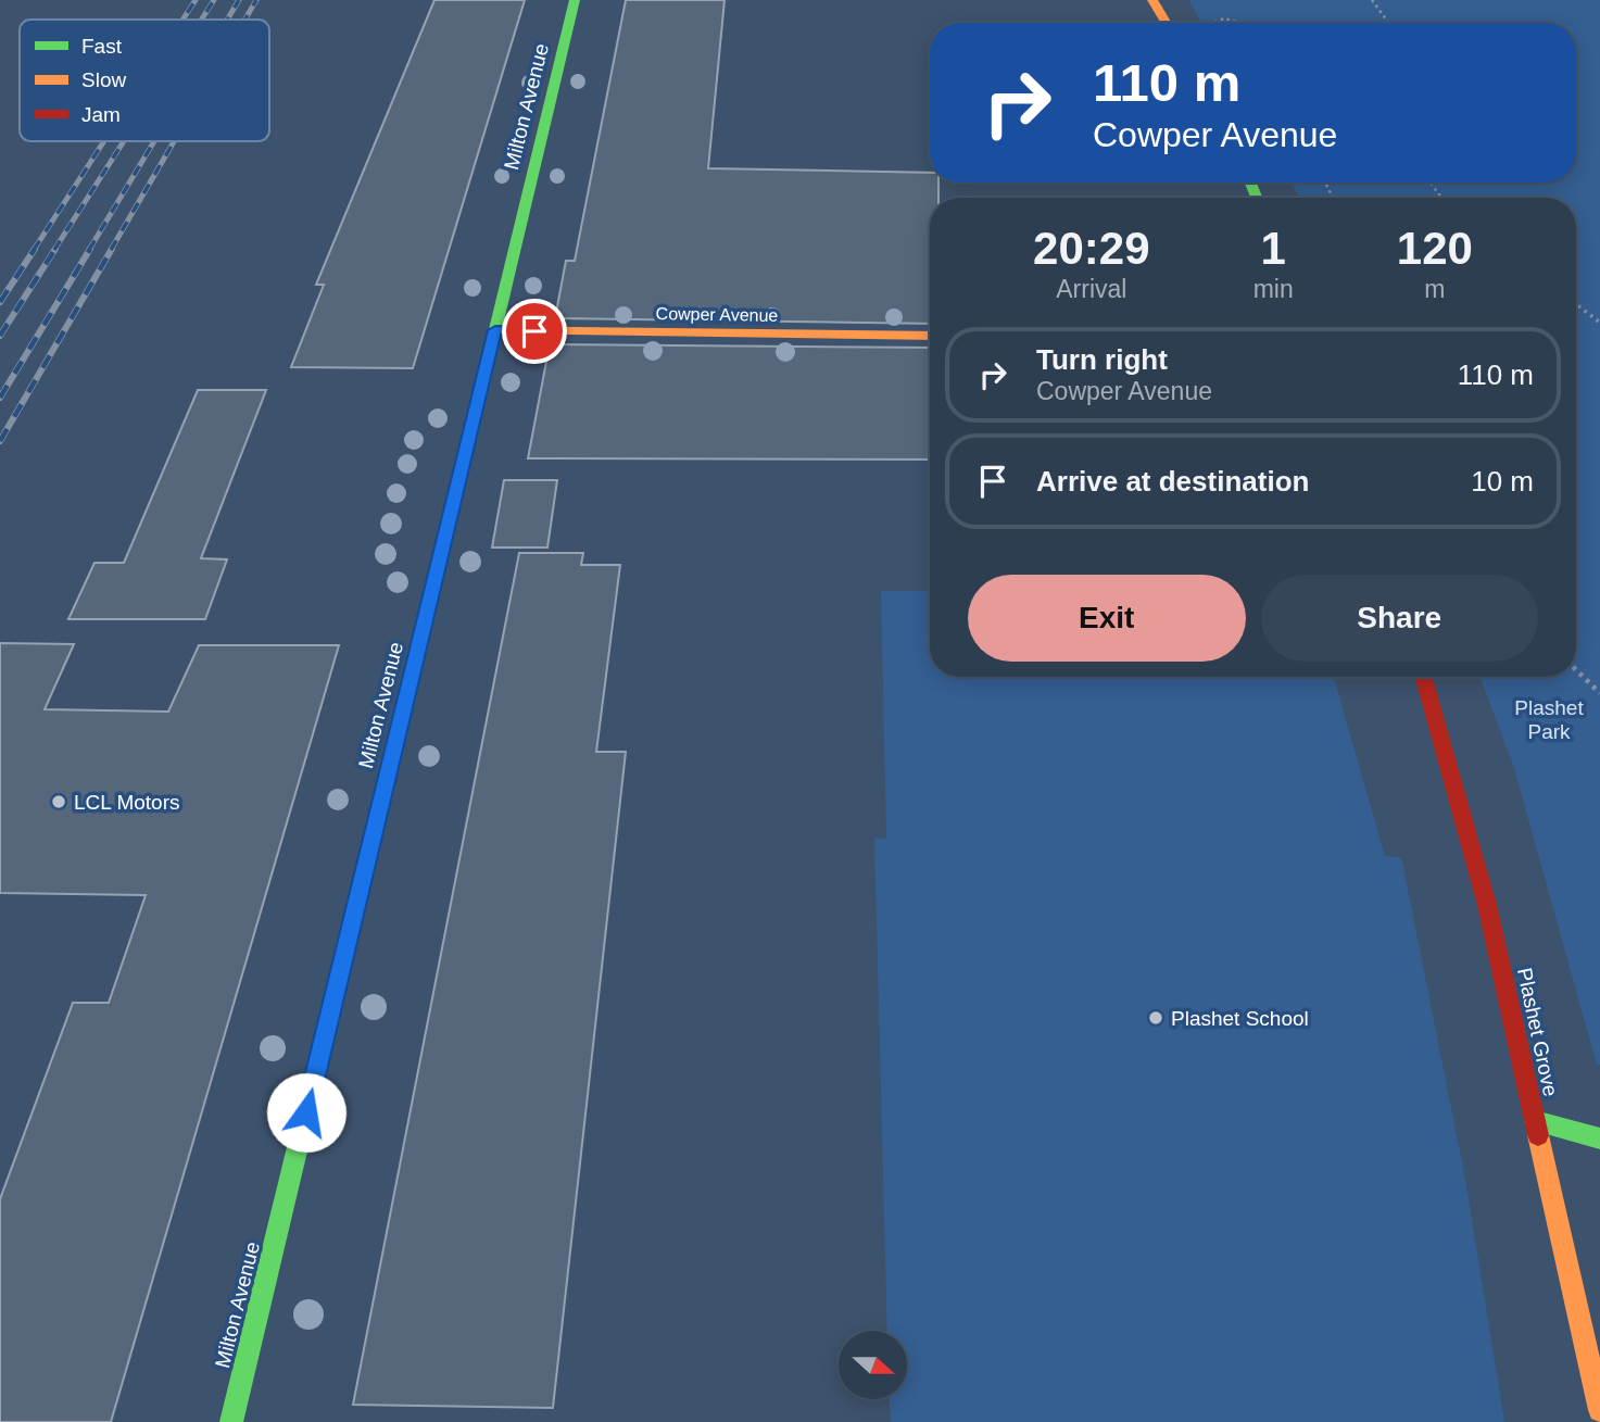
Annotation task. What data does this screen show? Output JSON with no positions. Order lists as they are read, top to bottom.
{
  "streets": {
    "street": ["Milton Avenue", "Cowper Avenue", "Plashet Grove"]
  },
  "crossings": [
    ["Milton Avenue", "Cowper Avenue"]
  ],
  "parks": ["Plashet Park"],
  "places": ["LCL Motors", "Plashet School"],
  "legend": ["Fast", "Slow", "Jam"],
  "north": "right",
  "page": {
    "turn": ["110 m", "Cowper Avenue"],
    "eta": [
      "20:29",
      "Arrival",
      "1",
      "min",
      "120",
      "m"
    ],
    "list": [
      {
        "name": "Turn right",
        "note": "Cowper Avenue",
        "value": "110 m"
      },
      {
        "name": "Arrive at destination",
        "value": "10 m"
      }
    ],
    "buttons": ["Exit", "Share"]
  }
}
